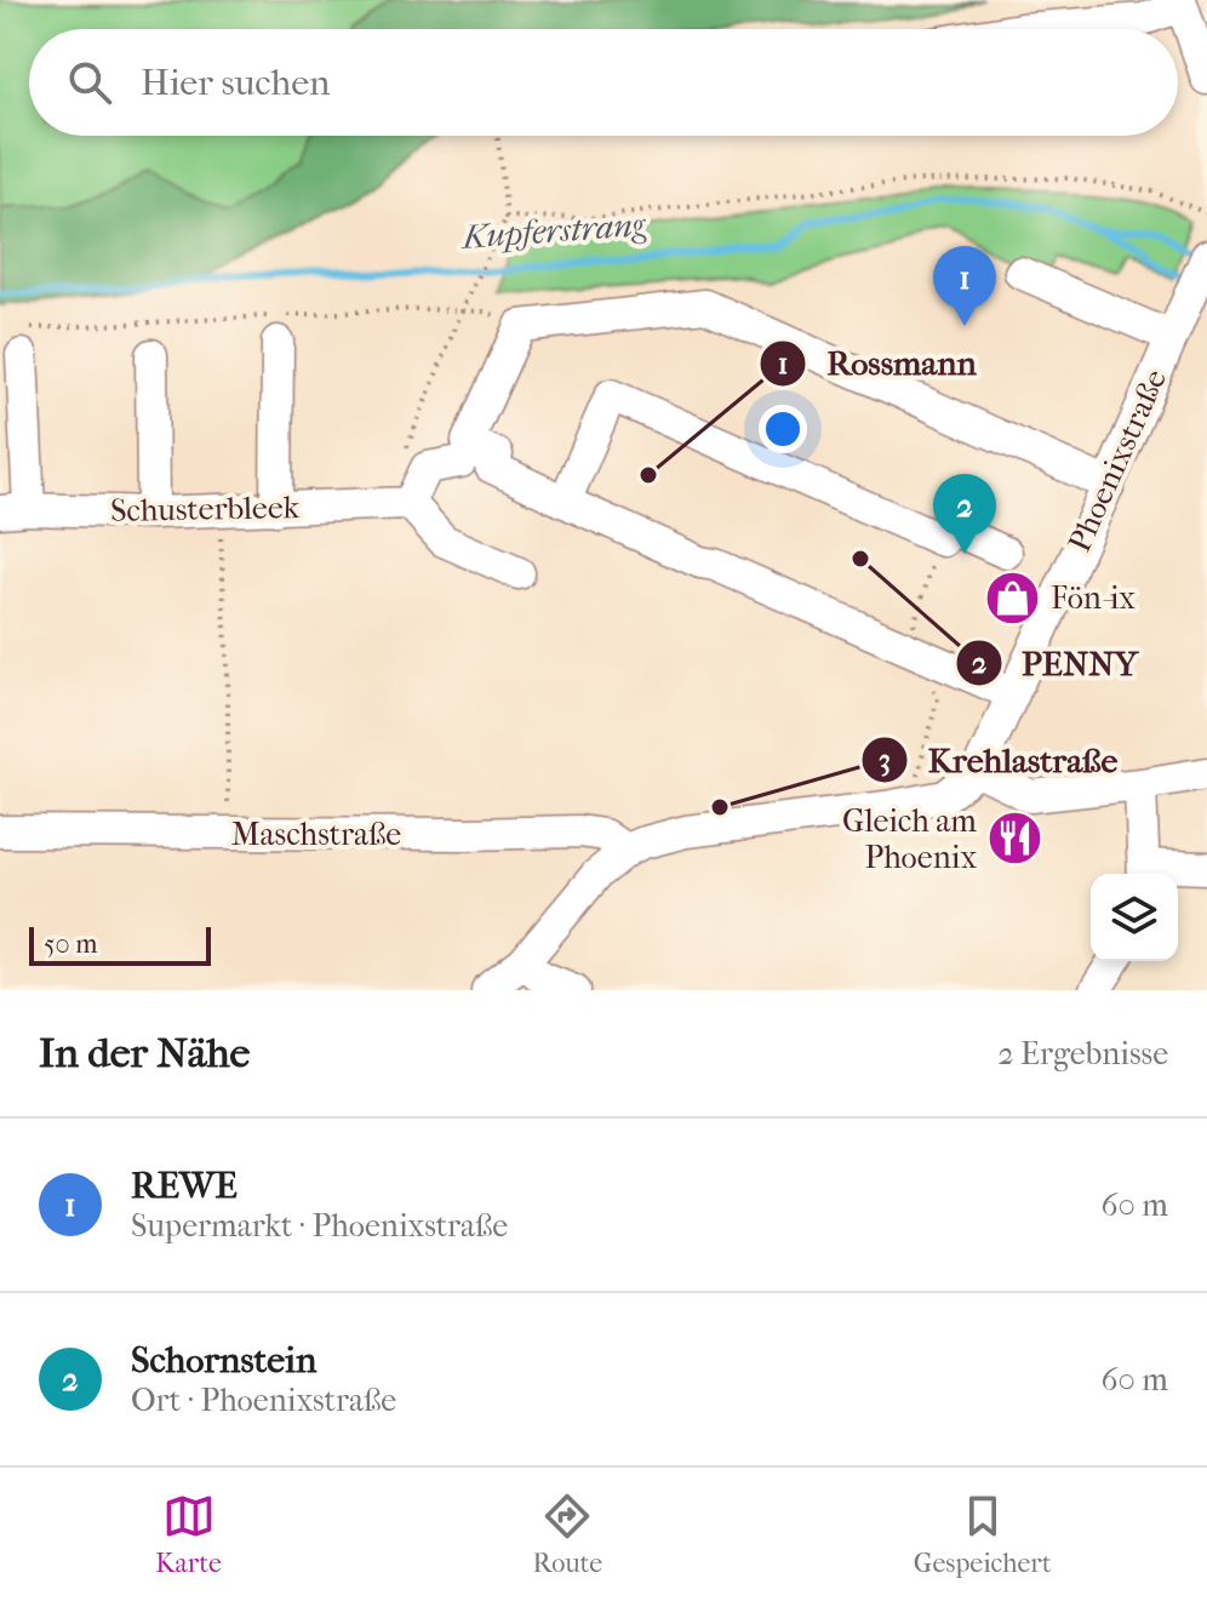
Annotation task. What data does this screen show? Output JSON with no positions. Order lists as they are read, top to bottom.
{
  "streets": {
    "street": ["Phoenixstraße", "Schusterbleek", "Maschstraße"]
  },
  "water": ["Kupferstrang"],
  "places": {
    "other": ["Rossmann", "PENNY", "Krehlastraße"],
    "shop": ["Fön-ix"],
    "restaurant": ["Gleich am Phoenix"]
  },
  "scale_bar": "50 m",
  "page": {
    "search": "Hier suchen",
    "pins": ["1", "2"],
    "scale": "50 m",
    "heading": ["In der Nähe", "2 Ergebnisse"],
    "list": [
      {
        "mark": "1",
        "name": "REWE",
        "note": "Supermarkt · Phoenixstraße",
        "value": "60 m"
      },
      {
        "mark": "2",
        "name": "Schornstein",
        "note": "Ort · Phoenixstraße",
        "value": "60 m"
      }
    ],
    "nav": ["Karte", "Route", "Gespeichert"]
  }
}
